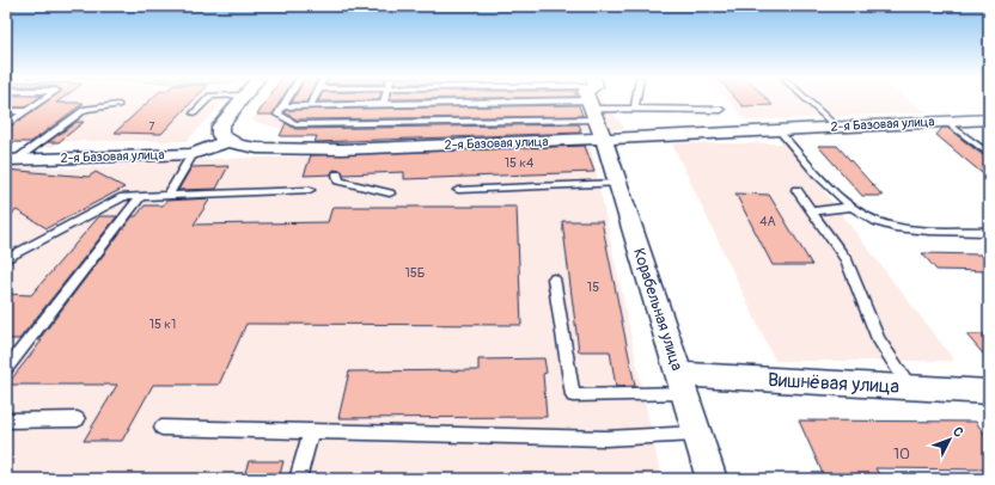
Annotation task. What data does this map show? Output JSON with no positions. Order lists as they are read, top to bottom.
{
  "streets": {
    "street": ["2-я Базовая улица", "Корабельная улица", "Вишнёвая улица"]
  },
  "crossings": [
    ["2-я Базовая улица", "Корабельная улица"],
    ["Корабельная улица", "Вишнёвая улица"]
  ],
  "house_numbers": [
    "7",
    "15 к4",
    "4А",
    "15Б",
    "15",
    "15 к1",
    "10"
  ],
  "north": "top right"
}
